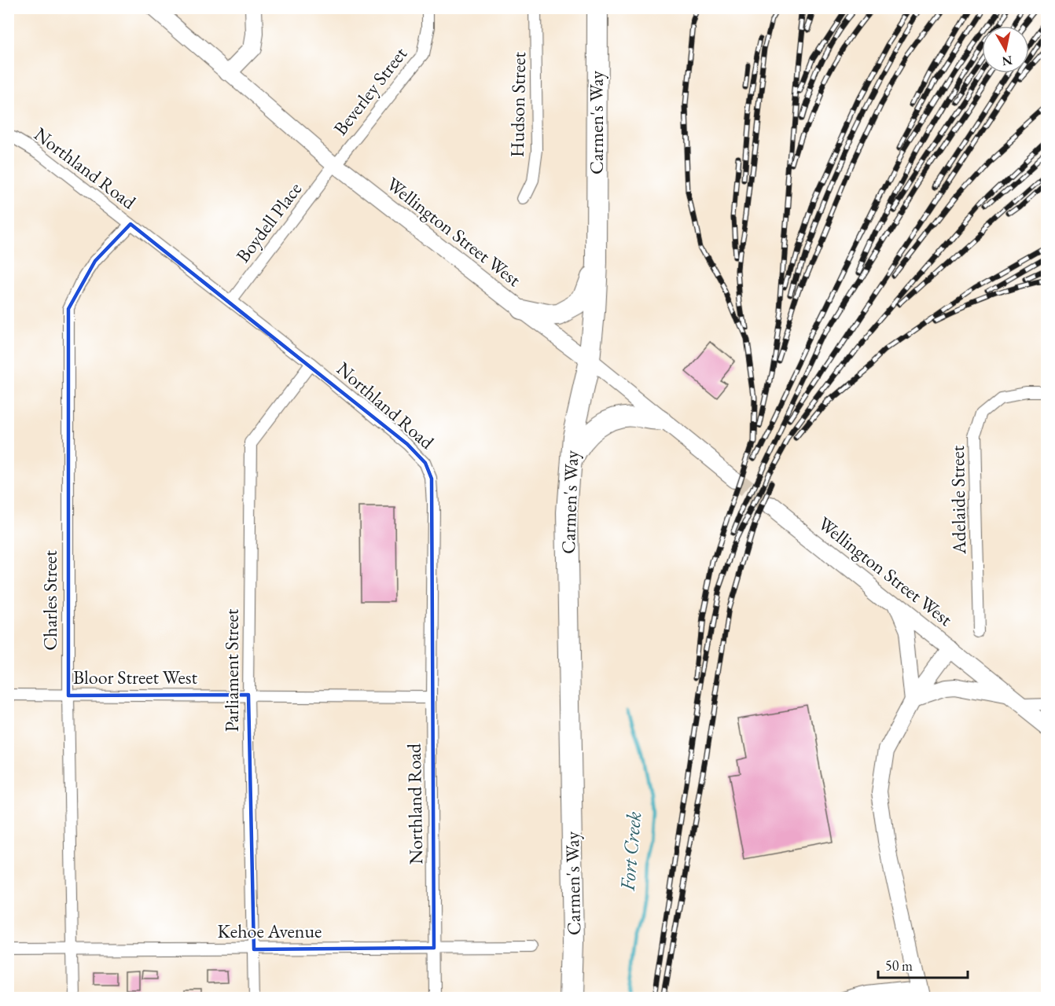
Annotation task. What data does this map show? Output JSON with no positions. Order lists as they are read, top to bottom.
{
  "streets": {
    "highway": ["Carmen's Way"],
    "main road": ["Wellington Street West"],
    "street": [
      "Beverley Street",
      "Hudson Street",
      "Northland Road",
      "Boydell Place",
      "Adelaide Street",
      "Charles Street",
      "Parliament Street",
      "Bloor Street West",
      "Kehoe Avenue"
    ]
  },
  "crossings": [
    ["Beverley Street", "Boydell Place"],
    ["Beverley Street", "Wellington Street West"],
    ["Carmen's Way", "Wellington Street West"],
    ["Northland Road", "Boydell Place"],
    ["Northland Road", "Charles Street"],
    ["Northland Road", "Parliament Street"],
    ["Northland Road", "Bloor Street West"],
    ["Northland Road", "Kehoe Avenue"],
    ["Boydell Place", "Wellington Street West"],
    ["Charles Street", "Bloor Street West"],
    ["Charles Street", "Kehoe Avenue"],
    ["Parliament Street", "Bloor Street West"],
    ["Parliament Street", "Kehoe Avenue"]
  ],
  "water": ["Fort Creek"],
  "scale_bar": "50 m",
  "north": "bottom"
}
